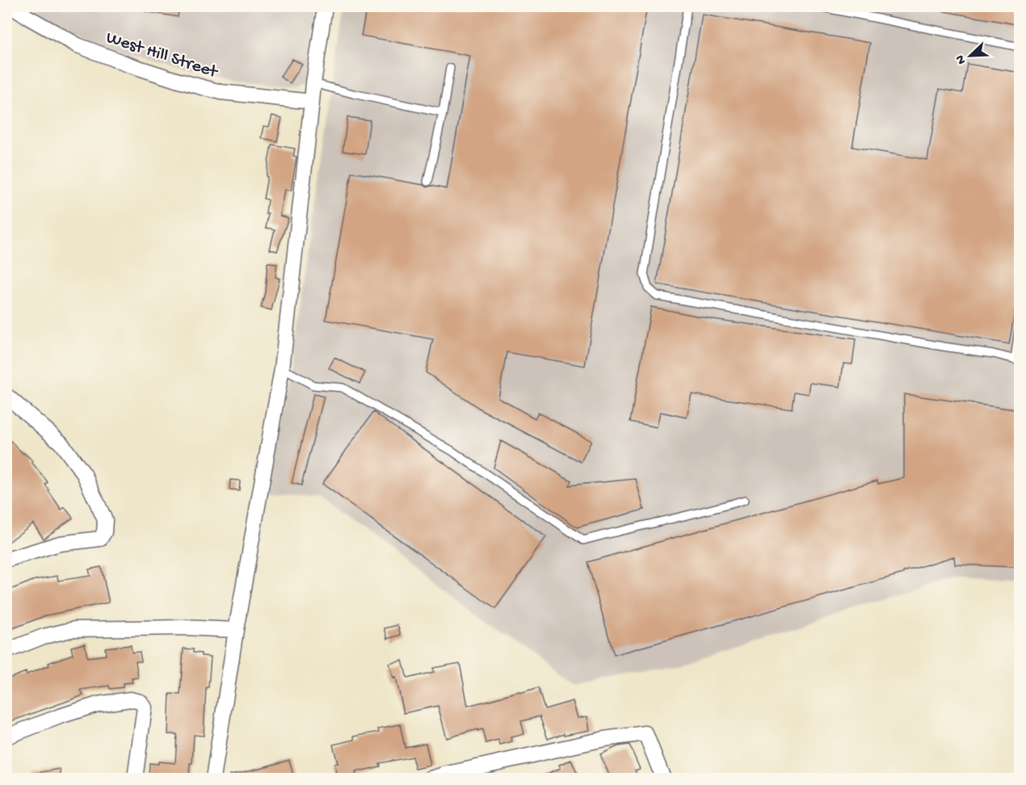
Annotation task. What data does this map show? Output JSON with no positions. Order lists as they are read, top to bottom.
{
  "streets": {
    "street": ["West Hill Street"]
  },
  "north": "bottom left"
}
